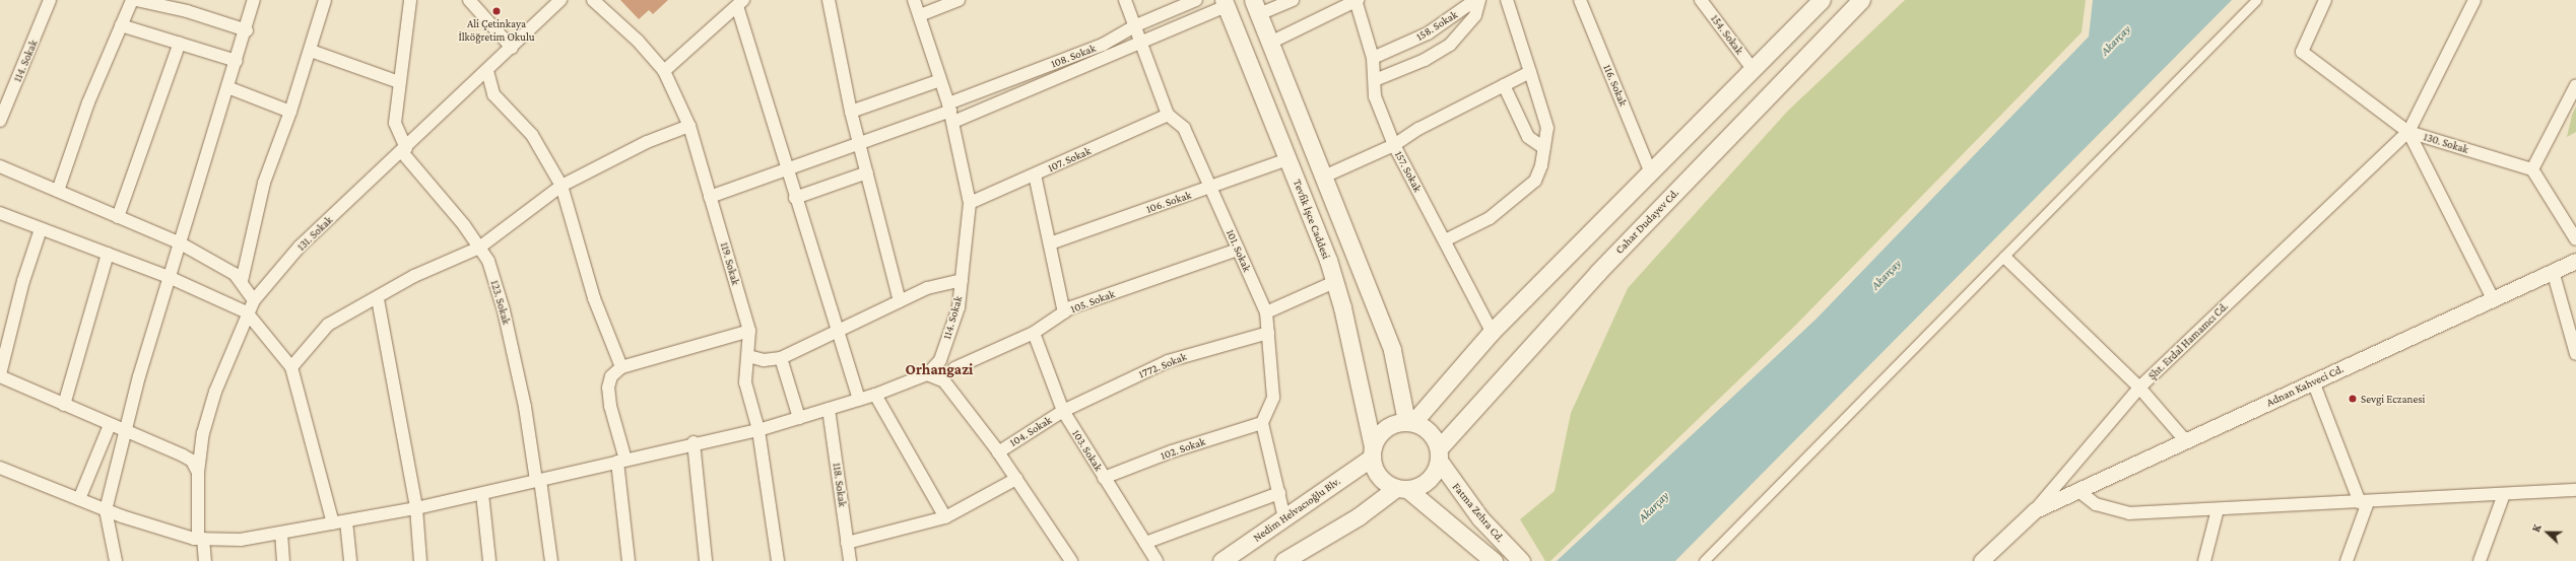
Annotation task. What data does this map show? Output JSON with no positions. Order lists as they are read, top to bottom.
{
  "streets": {
    "main road": [
      "Tevfik İşce Caddesi",
      "Cahar Dudayev Cd.",
      "Nedim Helvacıoğlu Blv.",
      "Fatma Zehra Cd."
    ],
    "street": [
      "158. Sokak",
      "154. Sokak",
      "108. Sokak",
      "114. Sokak",
      "116. Sokak",
      "130. Sokak",
      "107. Sokak",
      "157. Sokak",
      "106. Sokak",
      "131. Sokak",
      "101. Sokak",
      "119. Sokak",
      "105. Sokak",
      "123. Sokak",
      "Şht. Erdal Hamamcı Cd.",
      "1772. Sokak",
      "Adnan Kahveci Cd.",
      "104. Sokak",
      "102. Sokak",
      "103. Sokak",
      "118. Sokak"
    ]
  },
  "crossings": [
    ["158. Sokak", "157. Sokak"],
    ["108. Sokak", "114. Sokak"],
    ["114. Sokak", "107. Sokak"],
    ["130. Sokak", "Şht. Erdal Hamamcı Cd."],
    ["107. Sokak", "101. Sokak"],
    ["106. Sokak", "Tevfik İşce Caddesi"],
    ["106. Sokak", "101. Sokak"],
    ["Tevfik İşce Caddesi", "Cahar Dudayev Cd."],
    ["Tevfik İşce Caddesi", "Nedim Helvacıoğlu Blv."],
    ["Tevfik İşce Caddesi", "Fatma Zehra Cd."],
    ["Cahar Dudayev Cd.", "Nedim Helvacıoğlu Blv."],
    ["Cahar Dudayev Cd.", "Fatma Zehra Cd."],
    ["131. Sokak", "123. Sokak"],
    ["101. Sokak", "105. Sokak"],
    ["101. Sokak", "1772. Sokak"],
    ["101. Sokak", "102. Sokak"],
    ["105. Sokak", "103. Sokak"],
    ["Şht. Erdal Hamamcı Cd.", "Adnan Kahveci Cd."],
    ["1772. Sokak", "104. Sokak"],
    ["1772. Sokak", "103. Sokak"],
    ["104. Sokak", "103. Sokak"],
    ["102. Sokak", "103. Sokak"],
    ["Nedim Helvacıoğlu Blv.", "Fatma Zehra Cd."]
  ],
  "districts": ["Orhangazi"],
  "water": ["Akarçay"],
  "places": ["Ali Çetinkaya İlköğretim Okulu", "Sevgi Eczanesi"],
  "north": "left"
}
